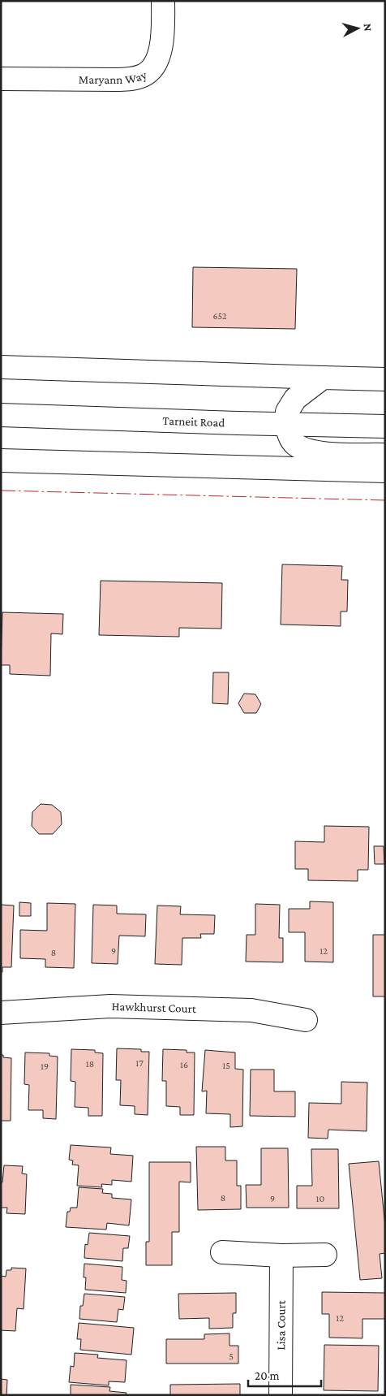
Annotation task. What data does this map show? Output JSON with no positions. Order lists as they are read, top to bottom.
{
  "streets": {
    "street": [
      "Maryann Way",
      "Tarneit Road",
      "Hawkhurst Court",
      "Lisa Court"
    ]
  },
  "house_numbers": [
    "652",
    "9",
    "12",
    "8",
    "17",
    "18",
    "16",
    "15",
    "19",
    "8",
    "9",
    "10",
    "12",
    "5"
  ],
  "scale_bar": "20 m",
  "north": "right"
}
